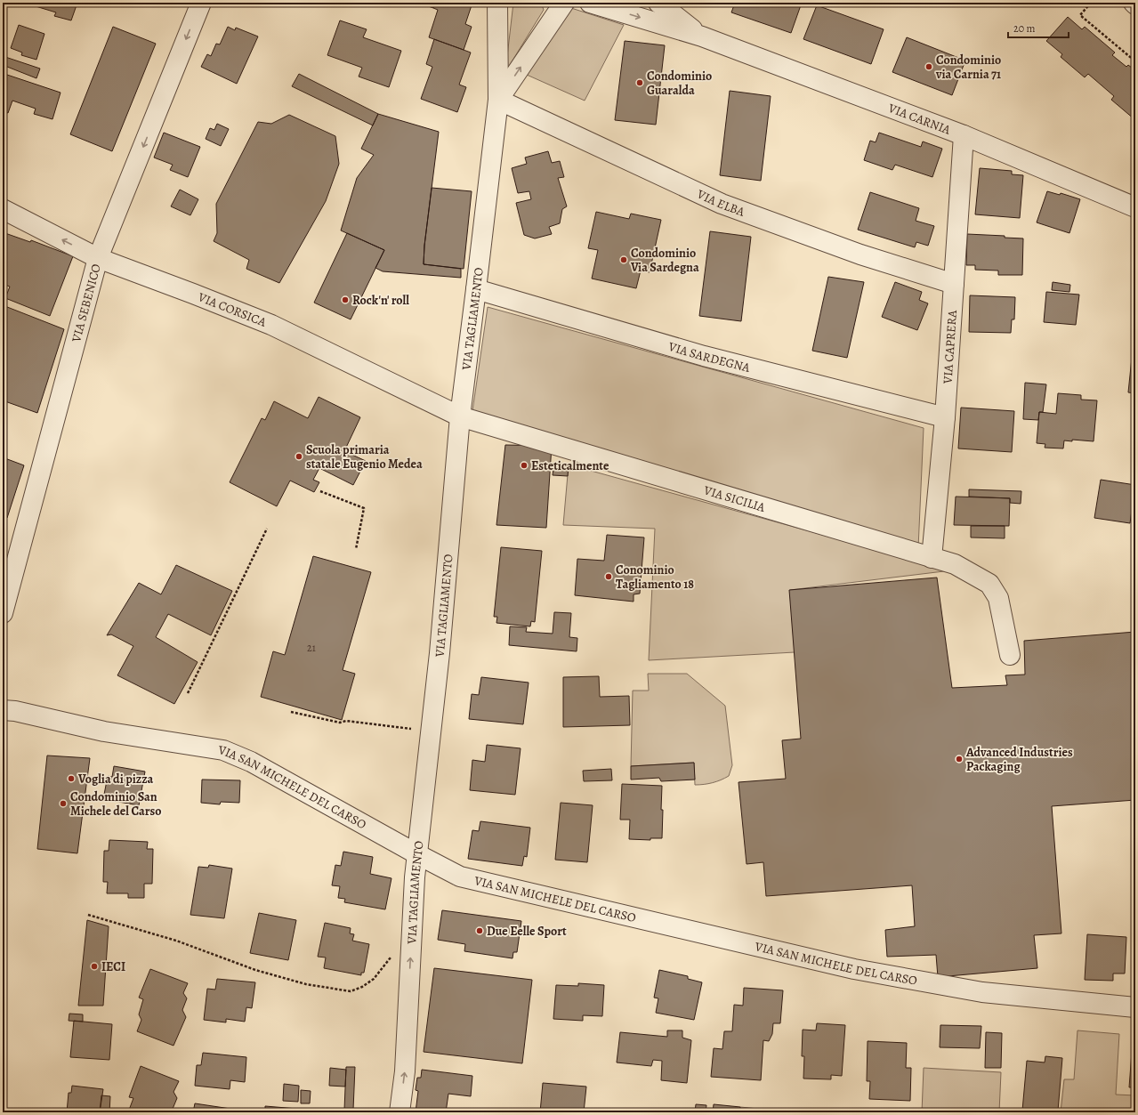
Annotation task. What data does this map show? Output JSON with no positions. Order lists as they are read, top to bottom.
{
  "streets": {
    "street": [
      "VIA CARNIA",
      "VIA ELBA",
      "VIA SEBENICO",
      "VIA CORSICA",
      "VIA TAGLIAMENTO",
      "VIA CAPRERA",
      "VIA SARDEGNA",
      "VIA SICILIA",
      "VIA SAN MICHELE DEL CARSO"
    ]
  },
  "crossings": [
    ["VIA CARNIA", "VIA CAPRERA"],
    ["VIA ELBA", "VIA TAGLIAMENTO"],
    ["VIA ELBA", "VIA CAPRERA"],
    ["VIA SEBENICO", "VIA CORSICA"],
    ["VIA CORSICA", "VIA TAGLIAMENTO"],
    ["VIA CORSICA", "VIA SICILIA"],
    ["VIA TAGLIAMENTO", "VIA SARDEGNA"],
    ["VIA TAGLIAMENTO", "VIA SICILIA"],
    ["VIA TAGLIAMENTO", "VIA SAN MICHELE DEL CARSO"],
    ["VIA CAPRERA", "VIA SARDEGNA"],
    ["VIA CAPRERA", "VIA SICILIA"]
  ],
  "one_way": ["VIA SEBENICO"],
  "places": [
    "Condominio via Carnia 71",
    "Condominio Guaralda",
    "Condominio Via Sardegna",
    "Rock'n' roll",
    "Scuola primaria statale Eugenio Medea",
    "Esteticalmente",
    "Conominio Tagliamento 18",
    "Advanced Industries Packaging",
    "Voglia di pizza",
    "Condominio San Michele del Carso",
    "Due Eelle Sport",
    "IECI"
  ],
  "house_numbers": ["21"],
  "scale_bar": "20 m"
}
